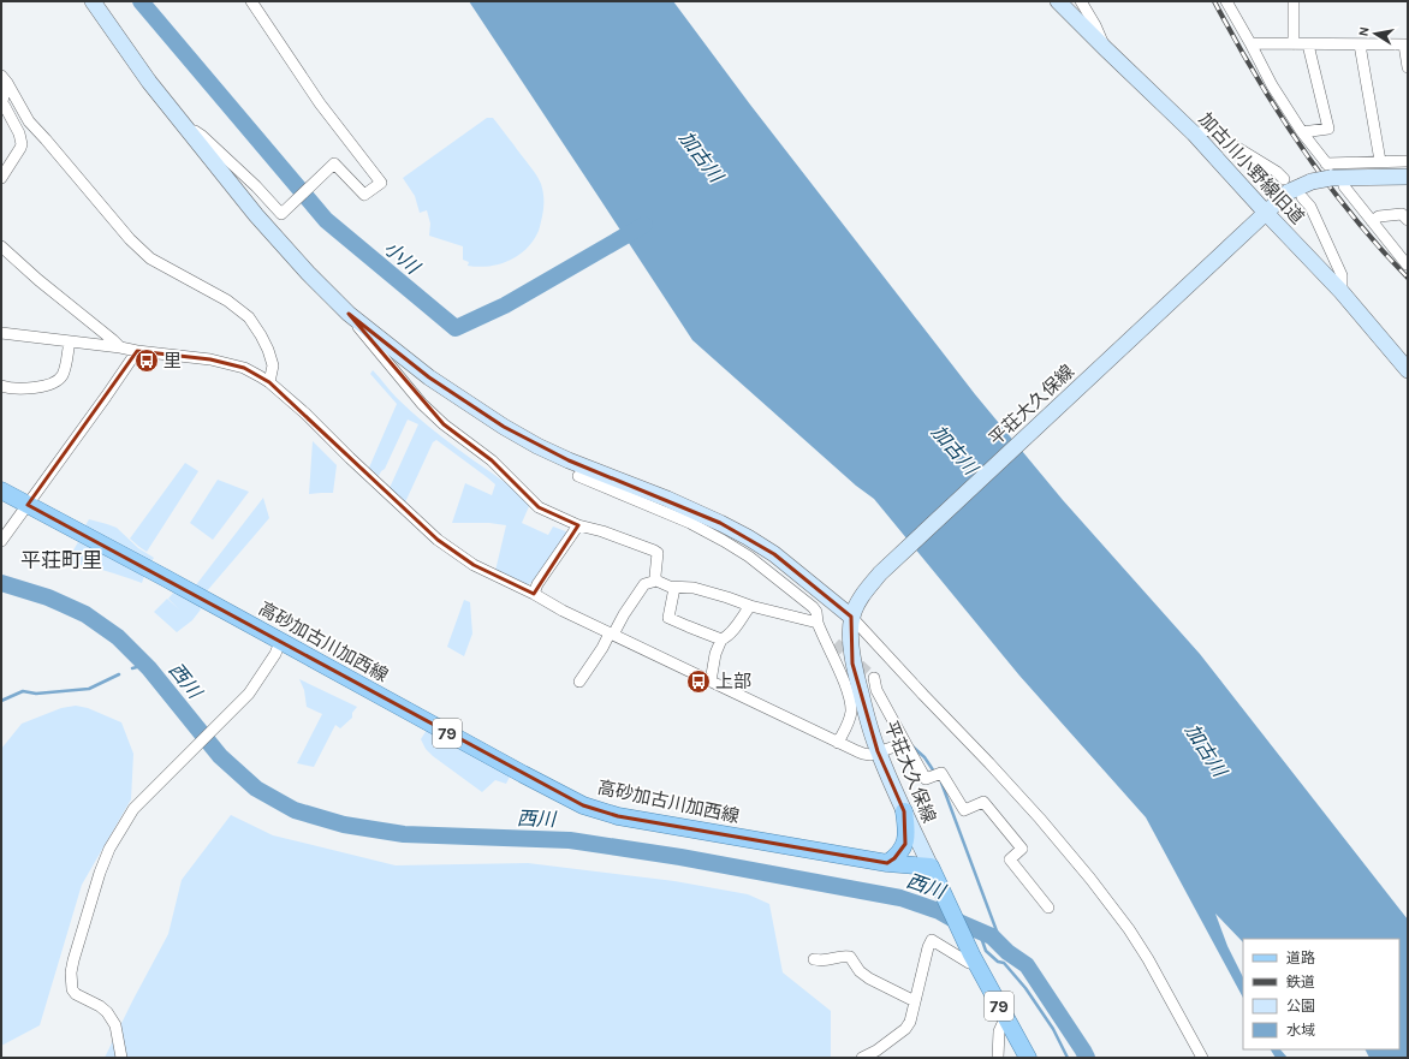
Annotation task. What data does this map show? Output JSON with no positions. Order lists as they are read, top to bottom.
{
  "streets": {
    "main road": ["高砂加古川加西線", "79"],
    "street": ["加古川小野線旧道", "平荘大久保線"]
  },
  "crossings": [
    ["加古川小野線旧道", "平荘大久保線"],
    ["平荘大久保線", "高砂加古川加西線"],
    ["平荘大久保線", "79"],
    ["高砂加古川加西線", "79"]
  ],
  "districts": ["平荘町里"],
  "water": ["加古川", "小川", "西川"],
  "places": {
    "bus stop": ["里", "上部"]
  },
  "legend": [
    "道路",
    "鉄道",
    "公園",
    "水域"
  ],
  "north": "left"
}
